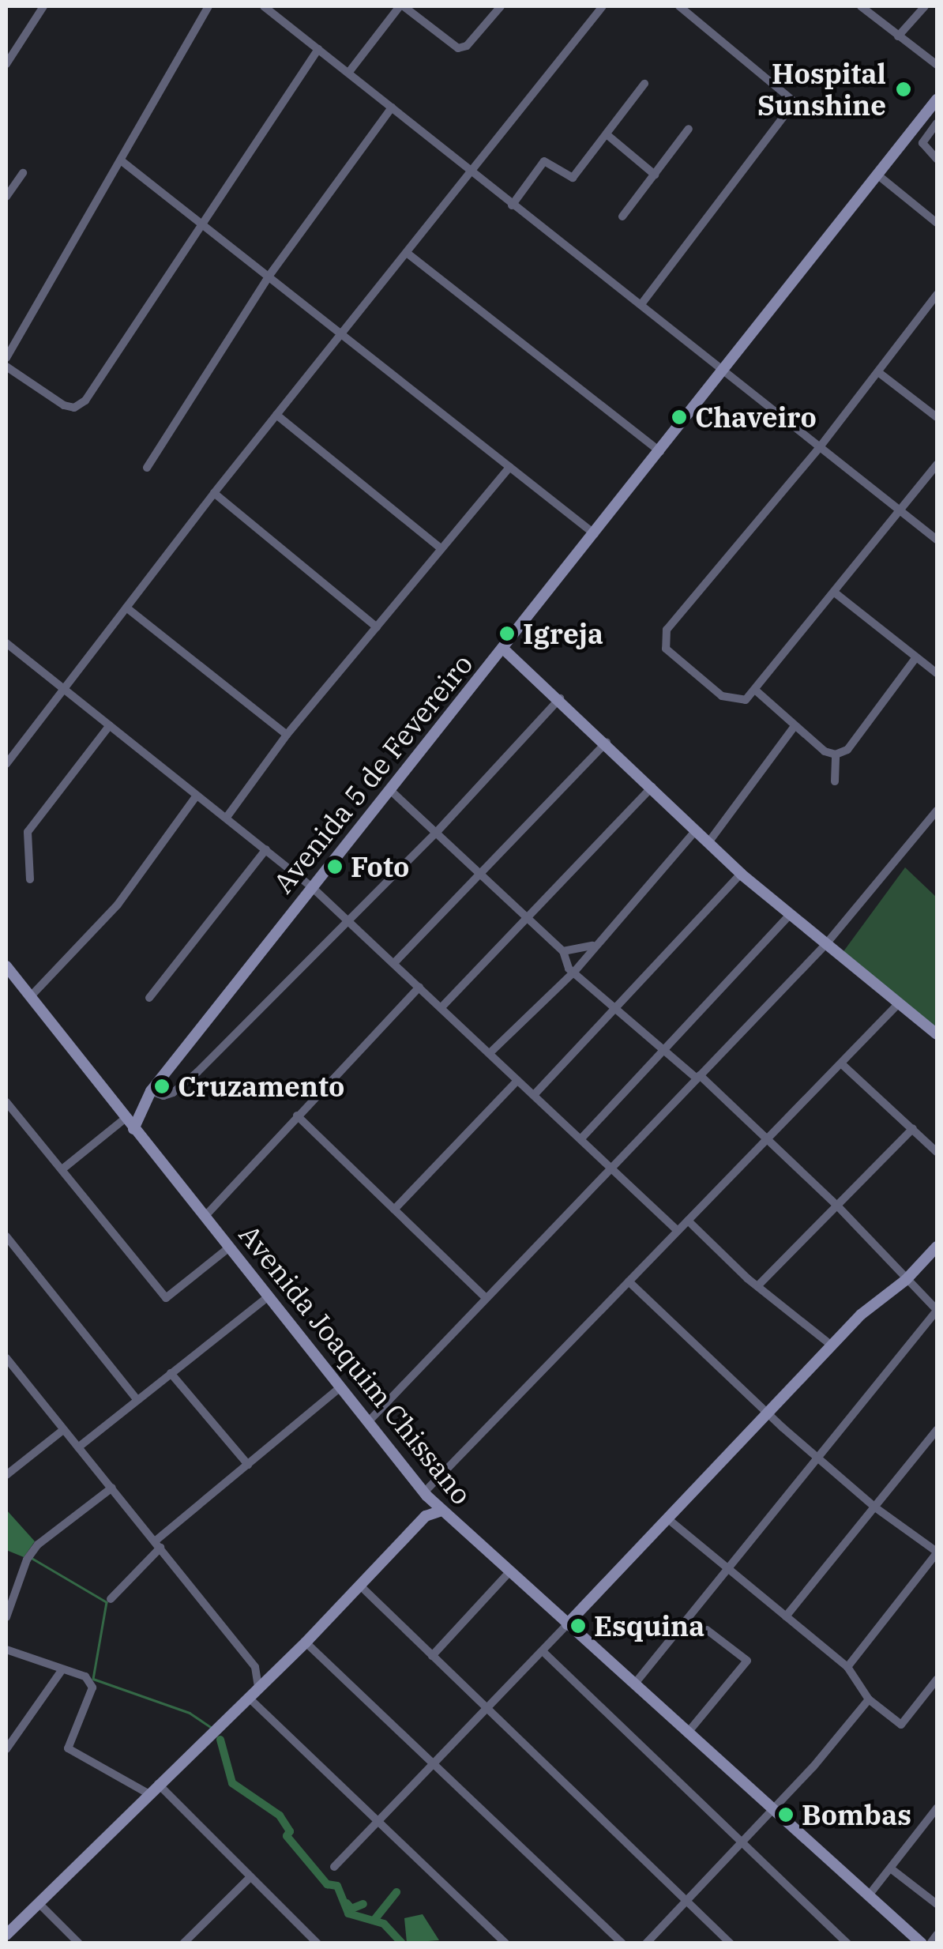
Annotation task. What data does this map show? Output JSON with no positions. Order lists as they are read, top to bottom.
{
  "streets": {
    "street": ["Avenida 5 de Fevereiro", "Avenida Joaquim Chissano"]
  },
  "places": [
    "Hospital Sunshine",
    "Chaveiro",
    "Igreja",
    "Foto",
    "Cruzamento",
    "Esquina",
    "Bombas"
  ]
}
